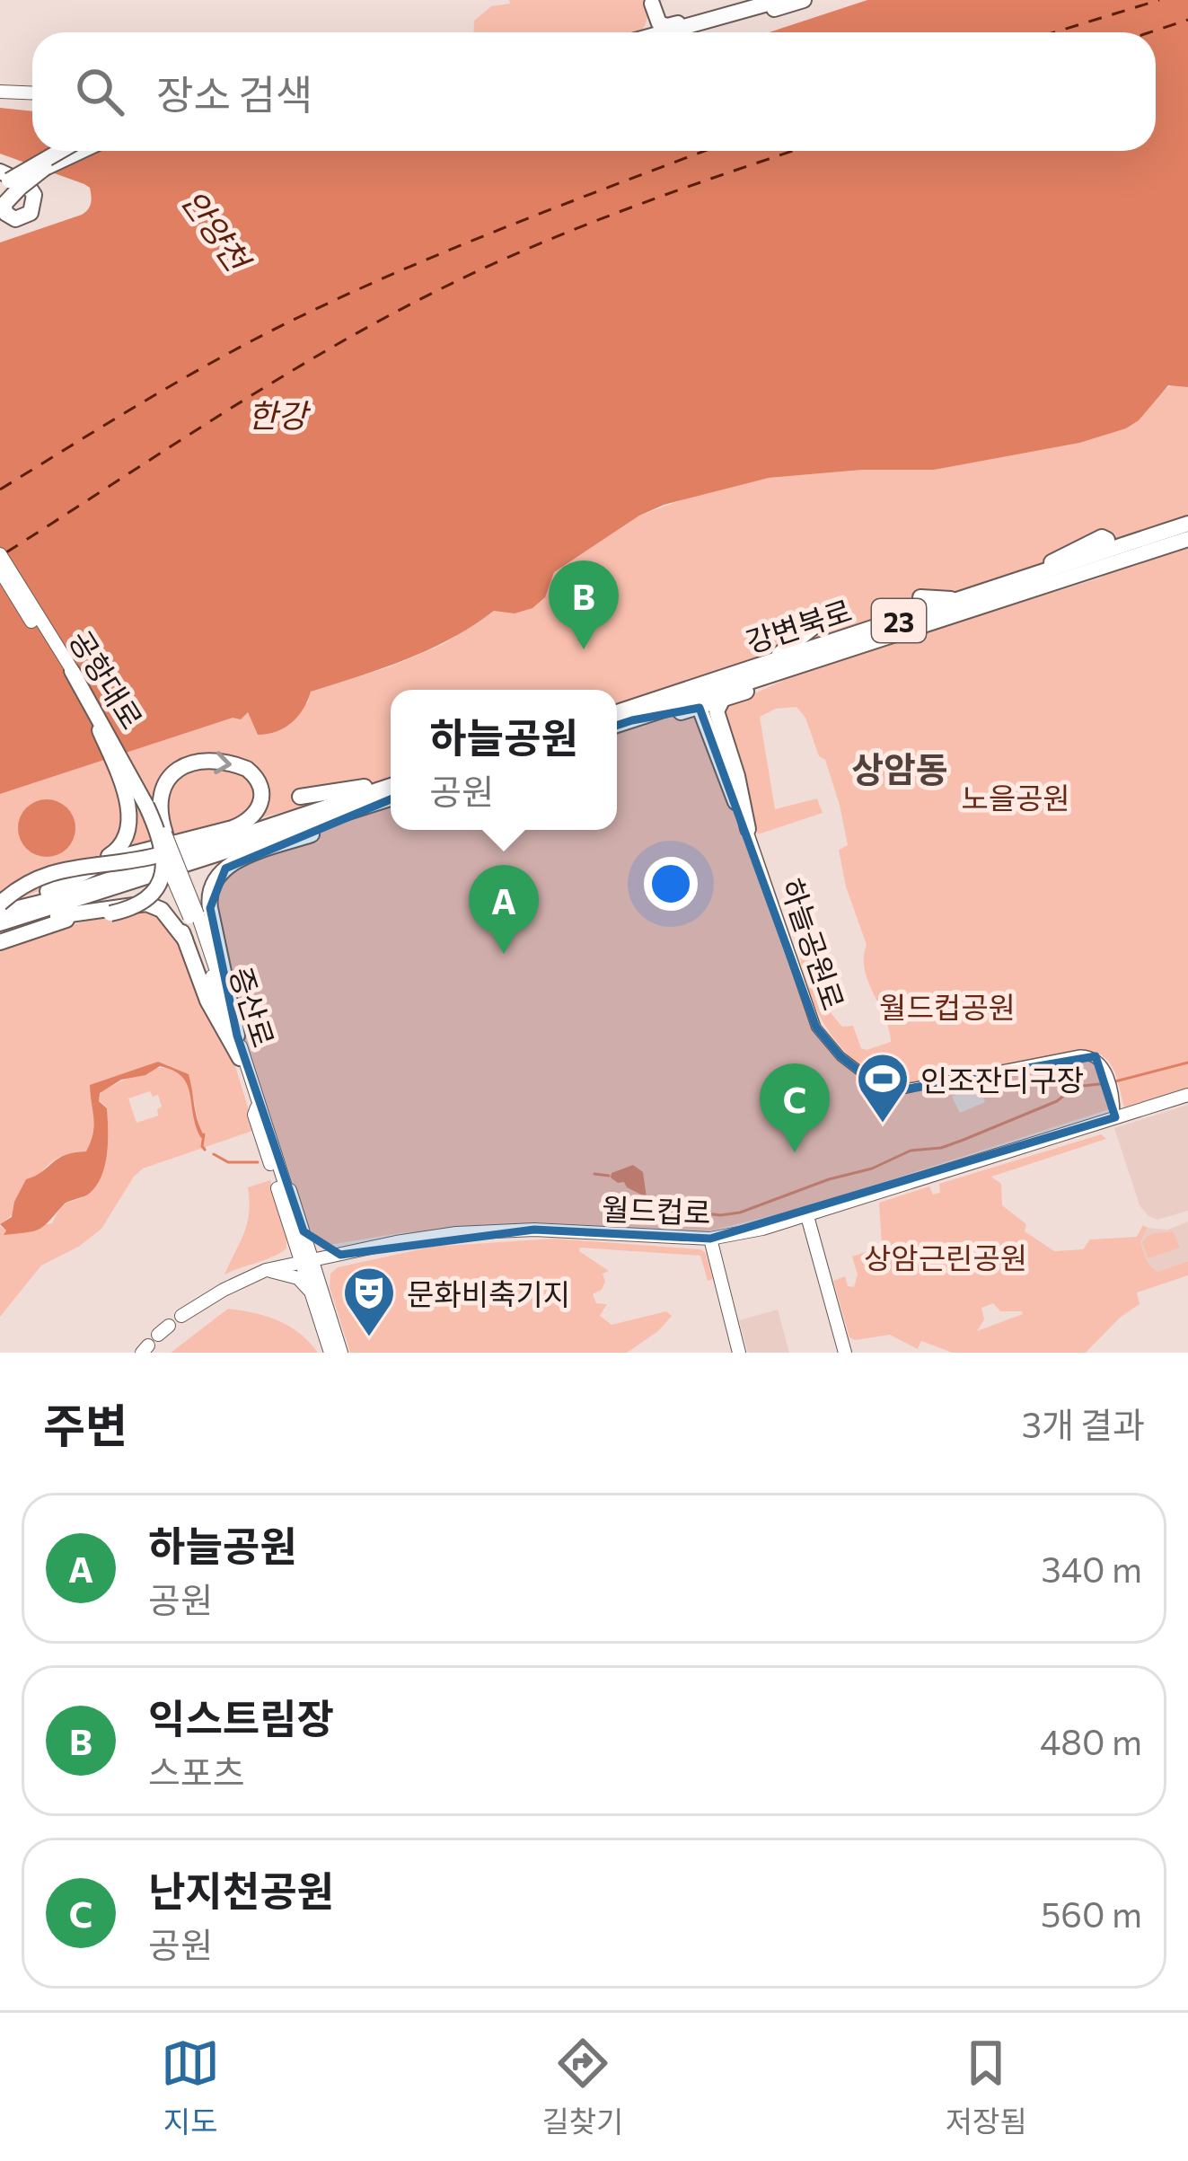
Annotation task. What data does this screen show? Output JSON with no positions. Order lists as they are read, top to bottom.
{
  "streets": {
    "highway": ["23", "강변북로"],
    "main road": ["공항대로", "증산로", "월드컵로"],
    "street": ["하늘공원로"]
  },
  "crossings": [
    ["공항대로", "증산로"],
    ["하늘공원로", "월드컵로"]
  ],
  "districts": ["상암동"],
  "water": ["안양천", "한강"],
  "parks": ["노을공원", "월드컵공원", "상암근린공원"],
  "places": {
    "sports": ["인조잔디구장"],
    "theatre": ["문화비축기지"]
  },
  "page": {
    "search": "장소 검색",
    "pins": ["B", "A", "C"],
    "popup": ["하늘공원", "공원"],
    "heading": ["주변", "3개 결과"],
    "list": [
      {
        "mark": "A",
        "name": "하늘공원",
        "note": "공원",
        "value": "340 m"
      },
      {
        "mark": "B",
        "name": "익스트림장",
        "note": "스포츠",
        "value": "480 m"
      },
      {
        "mark": "C",
        "name": "난지천공원",
        "note": "공원",
        "value": "560 m"
      }
    ],
    "nav": ["지도", "길찾기", "저장됨"]
  }
}
